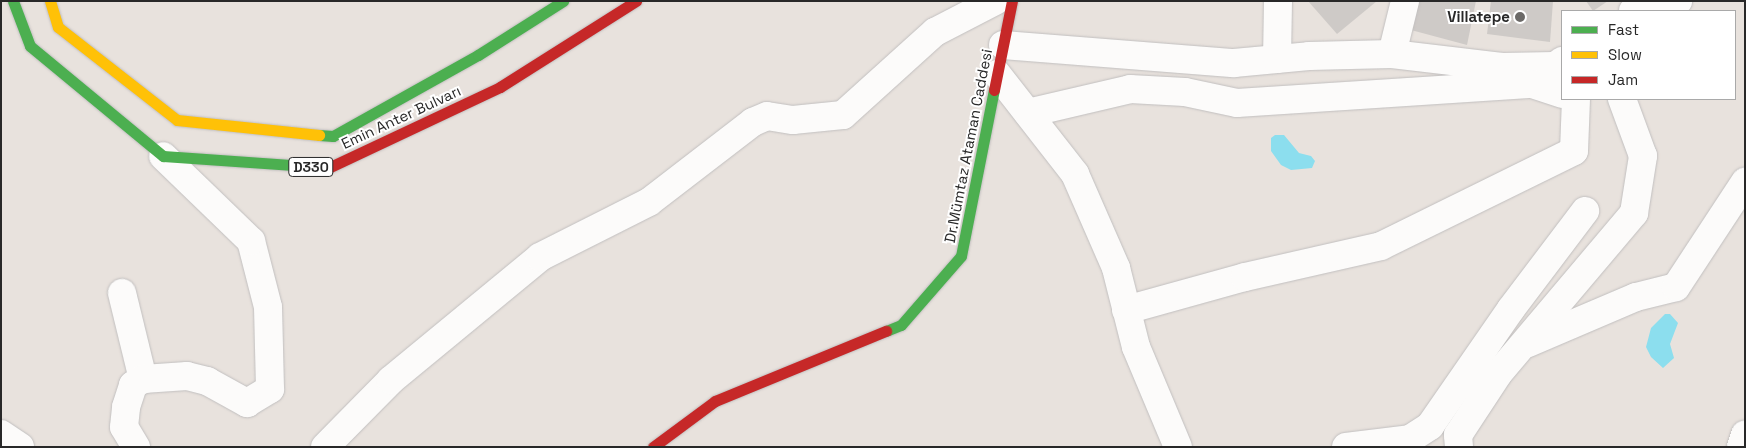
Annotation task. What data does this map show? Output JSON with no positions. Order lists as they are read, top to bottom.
{
  "streets": {
    "main road": ["Emin Anter Bulvarı", "Dr.Mümtaz Ataman Caddesi", "D330"]
  },
  "places": ["Villatepe"],
  "legend": ["Fast", "Slow", "Jam"]
}
